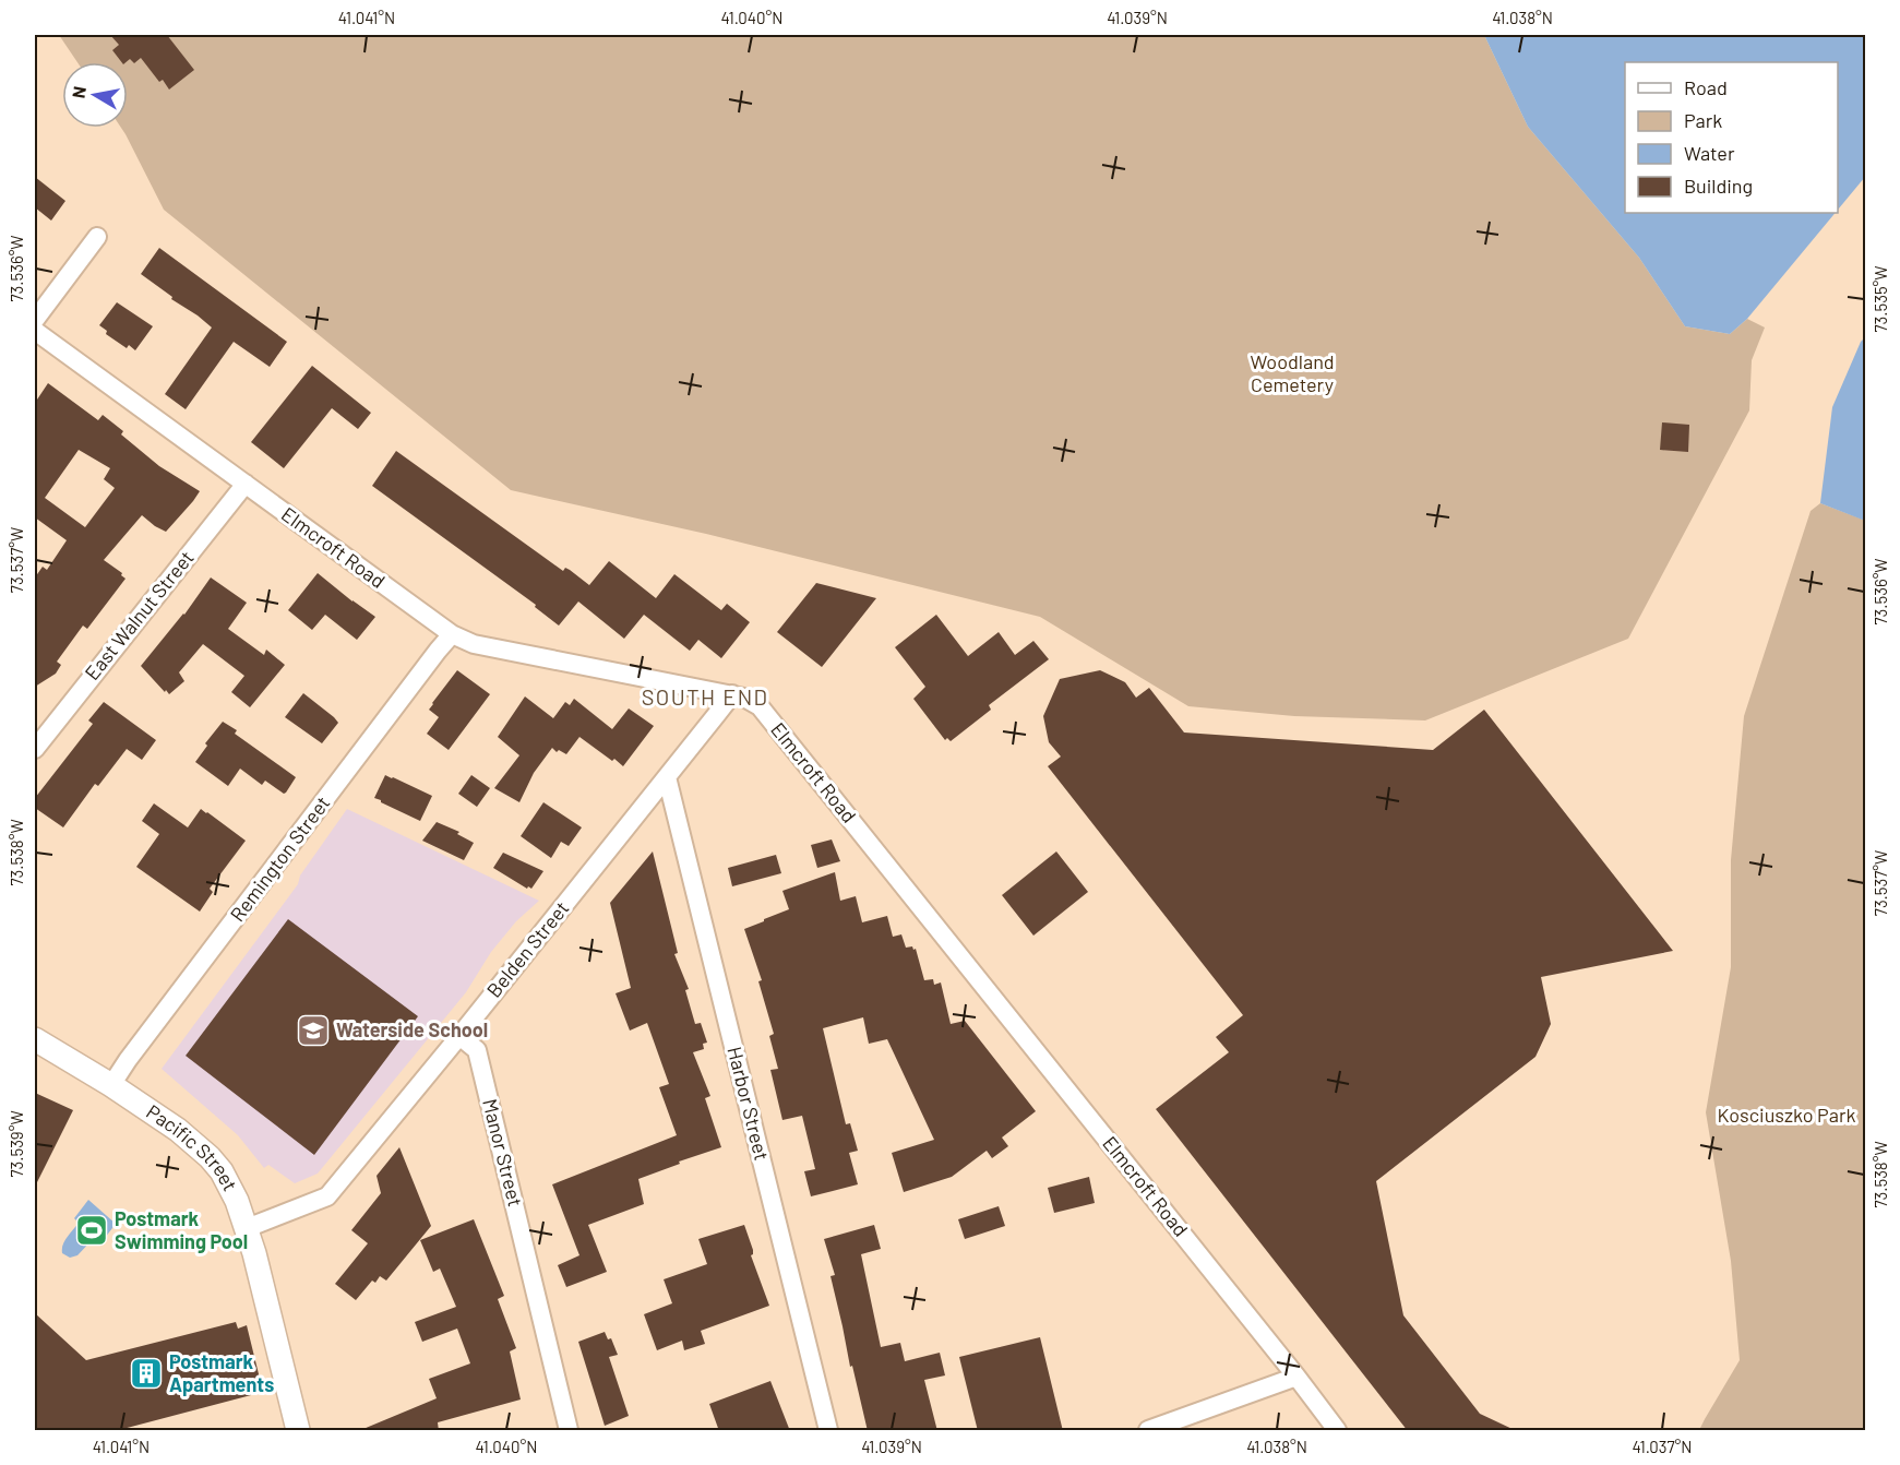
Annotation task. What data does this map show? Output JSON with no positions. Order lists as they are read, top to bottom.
{
  "streets": {
    "street": [
      "Elmcroft Road",
      "East Walnut Street",
      "Remington Street",
      "Belden Street",
      "Harbor Street",
      "Pacific Street",
      "Manor Street"
    ]
  },
  "crossings": [
    ["Elmcroft Road", "East Walnut Street"],
    ["Elmcroft Road", "Remington Street"],
    ["Elmcroft Road", "Belden Street"],
    ["Remington Street", "Pacific Street"],
    ["Belden Street", "Harbor Street"],
    ["Belden Street", "Pacific Street"],
    ["Belden Street", "Manor Street"]
  ],
  "districts": ["SOUTH END"],
  "parks": ["Woodland Cemetery", "Kosciuszko Park"],
  "places": {
    "school or university": ["Waterside School"],
    "sports": ["Postmark Swimming Pool"],
    "building": ["Postmark Apartments"]
  },
  "legend": [
    "Road",
    "Park",
    "Water",
    "Building"
  ],
  "north": "left",
  "coordinates": [
    "41.041°N",
    "41.040°N",
    "41.039°N",
    "41.038°N",
    "73.536°W",
    "73.535°W",
    "73.537°W",
    "73.538°W",
    "73.539°W",
    "41.037°N"
  ]
}
